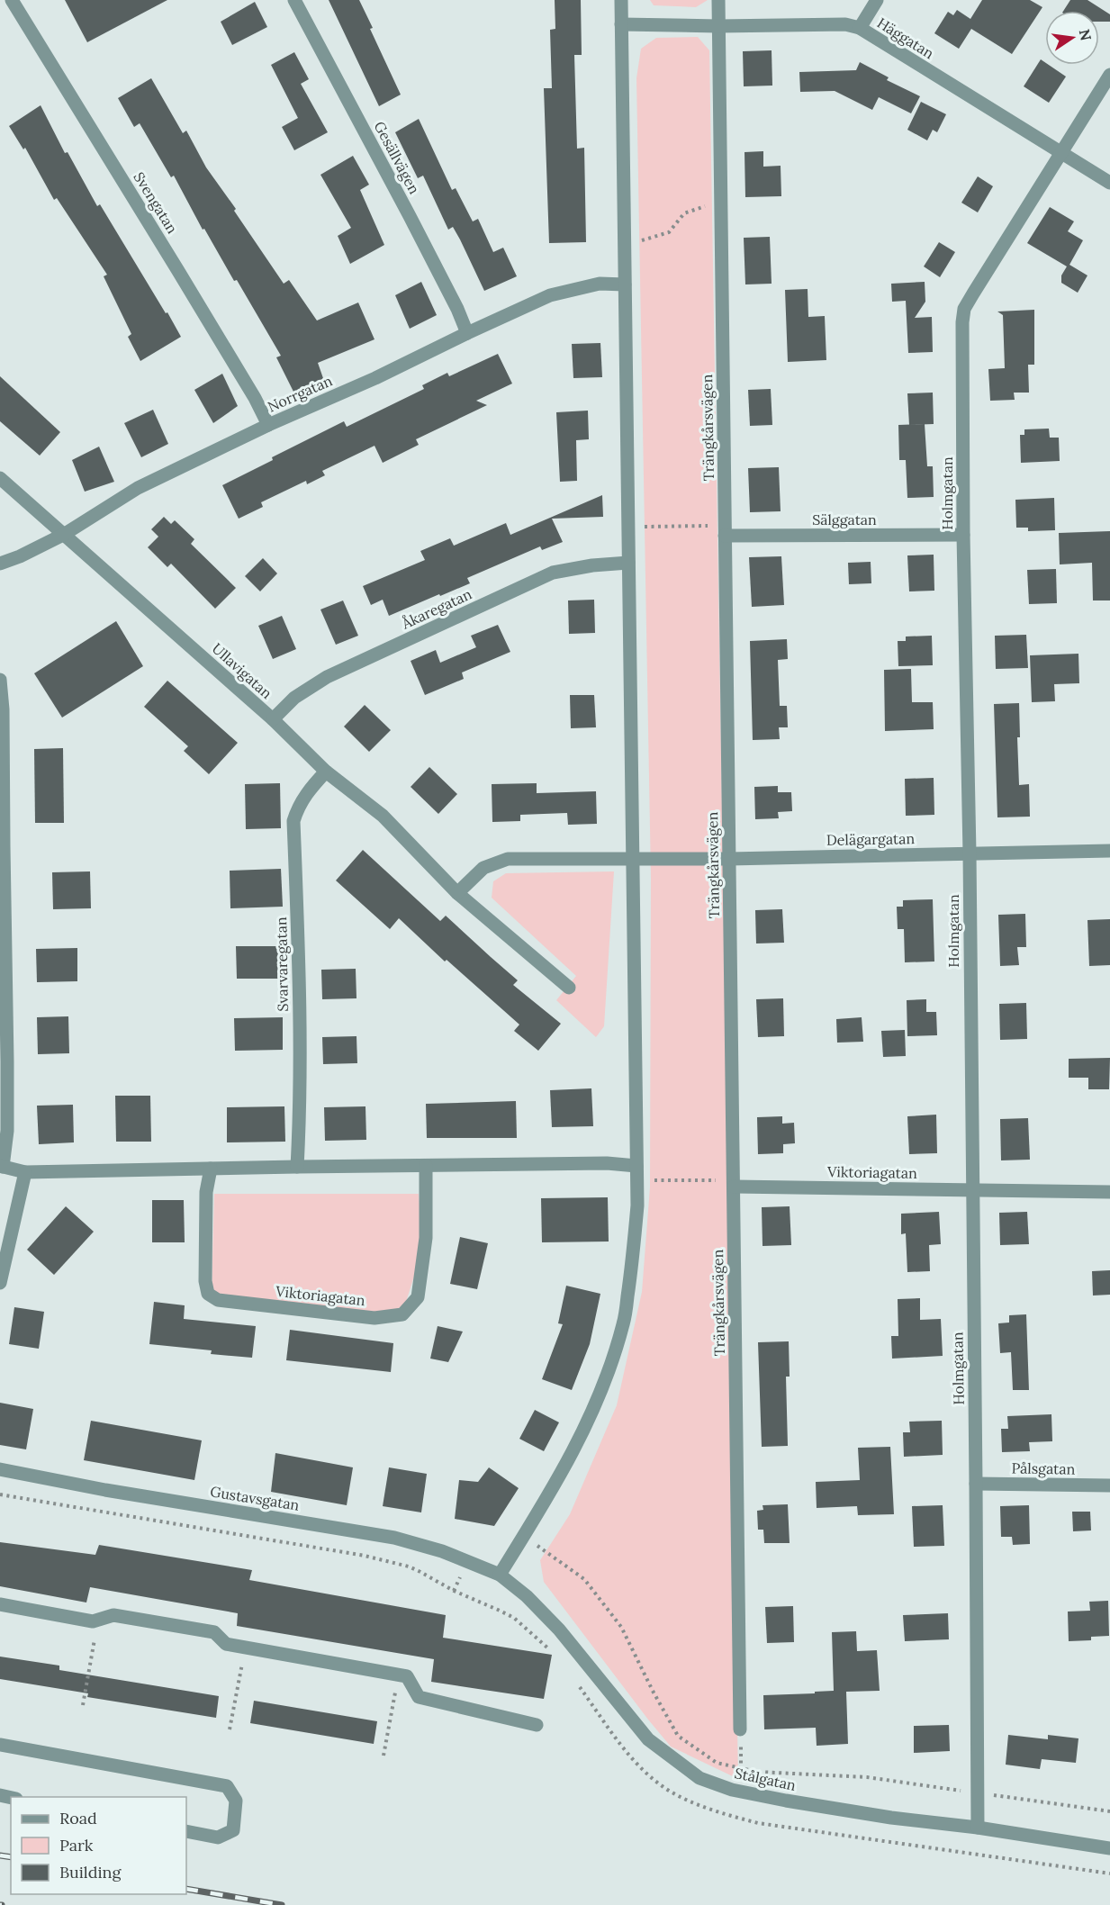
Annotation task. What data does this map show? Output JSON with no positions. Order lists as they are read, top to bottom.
{
  "streets": {
    "street": [
      "Häggatan",
      "Gesällvägen",
      "Svengatan",
      "Norrgatan",
      "Trängkårsvägen",
      "Holmgatan",
      "Sälggatan",
      "Åkaregatan",
      "Ullavigatan",
      "Delägargatan",
      "Svarvaregatan",
      "Viktoriagatan",
      "Pålsgatan",
      "Gustavsgatan",
      "Stålgatan"
    ]
  },
  "crossings": [
    ["Häggatan", "Trängkårsvägen"],
    ["Häggatan", "Holmgatan"],
    ["Gesällvägen", "Norrgatan"],
    ["Svengatan", "Norrgatan"],
    ["Norrgatan", "Ullavigatan"],
    ["Trängkårsvägen", "Sälggatan"],
    ["Trängkårsvägen", "Delägargatan"],
    ["Trängkårsvägen", "Viktoriagatan"],
    ["Holmgatan", "Sälggatan"],
    ["Holmgatan", "Delägargatan"],
    ["Holmgatan", "Viktoriagatan"],
    ["Holmgatan", "Pålsgatan"],
    ["Holmgatan", "Stålgatan"],
    ["Åkaregatan", "Ullavigatan"],
    ["Ullavigatan", "Svarvaregatan"],
    ["Gustavsgatan", "Stålgatan"]
  ],
  "legend": ["Road", "Park", "Building"],
  "north": "right"
}
